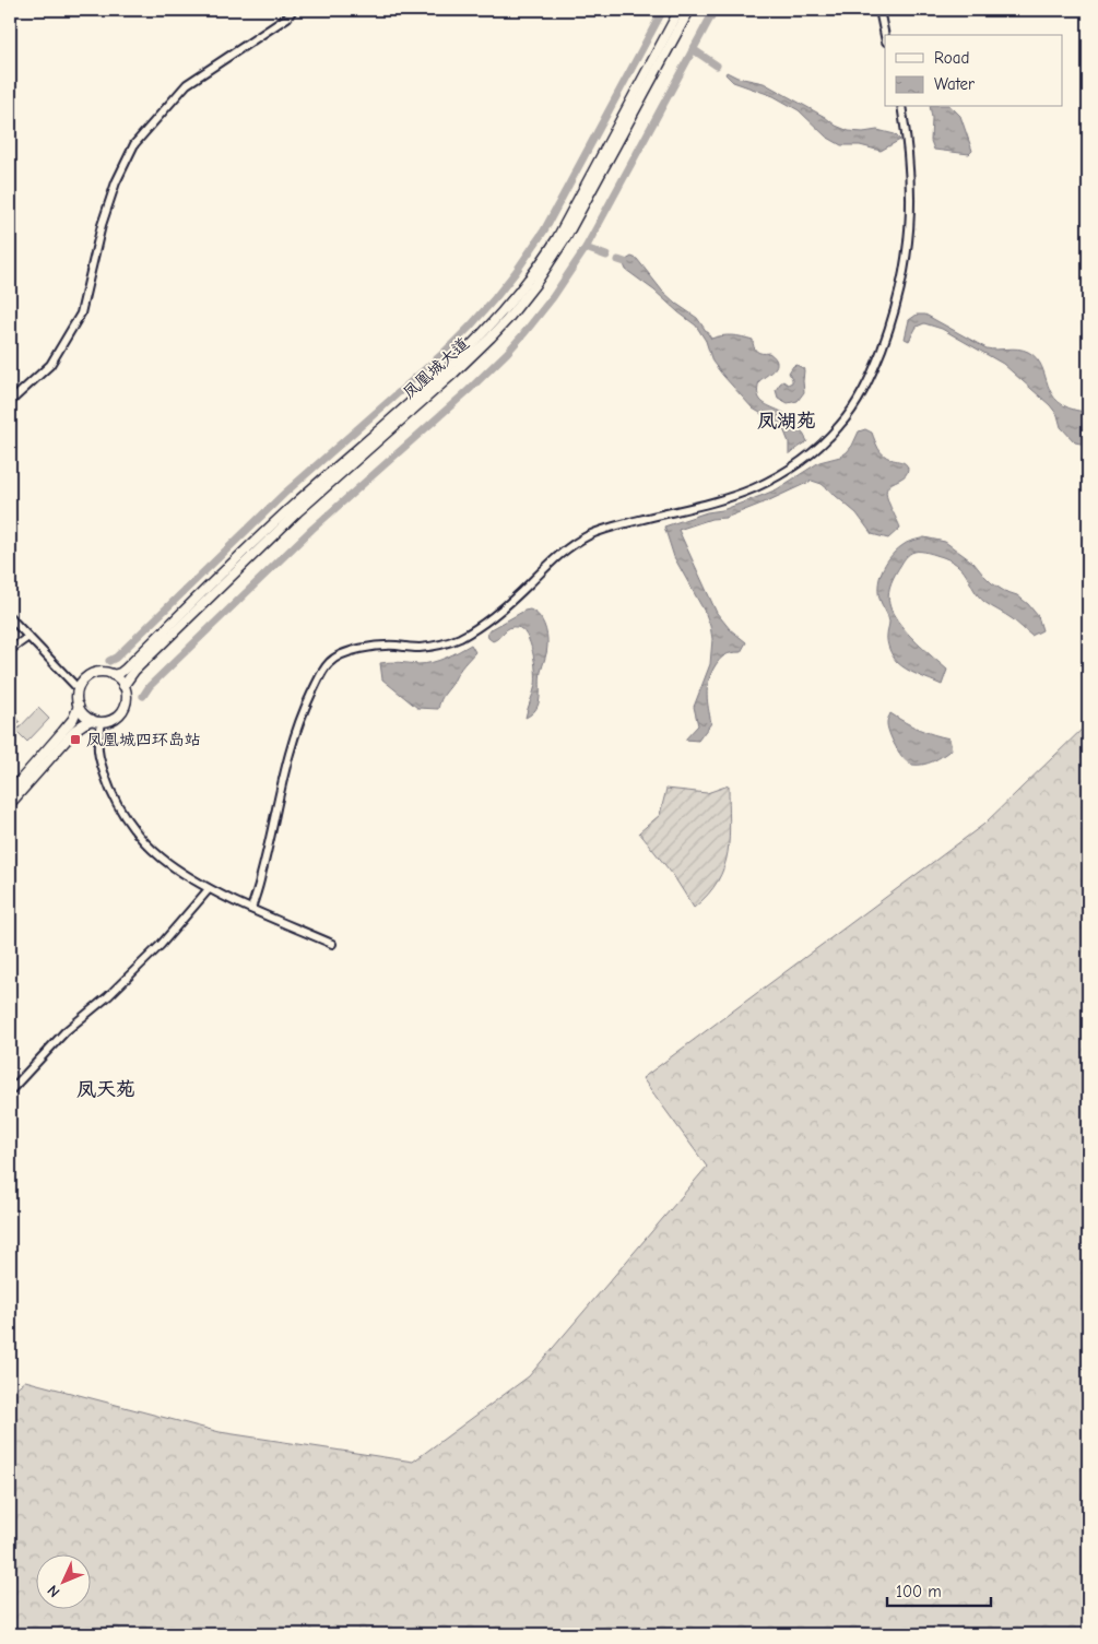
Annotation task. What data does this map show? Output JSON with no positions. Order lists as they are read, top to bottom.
{
  "streets": {
    "main road": ["凤凰城大道"]
  },
  "districts": ["凤湖苑", "凤天苑"],
  "places": {
    "transit": ["凤凰城四环岛站"]
  },
  "legend": ["Road", "Water"],
  "scale_bar": "100 m",
  "north": "bottom left"
}
